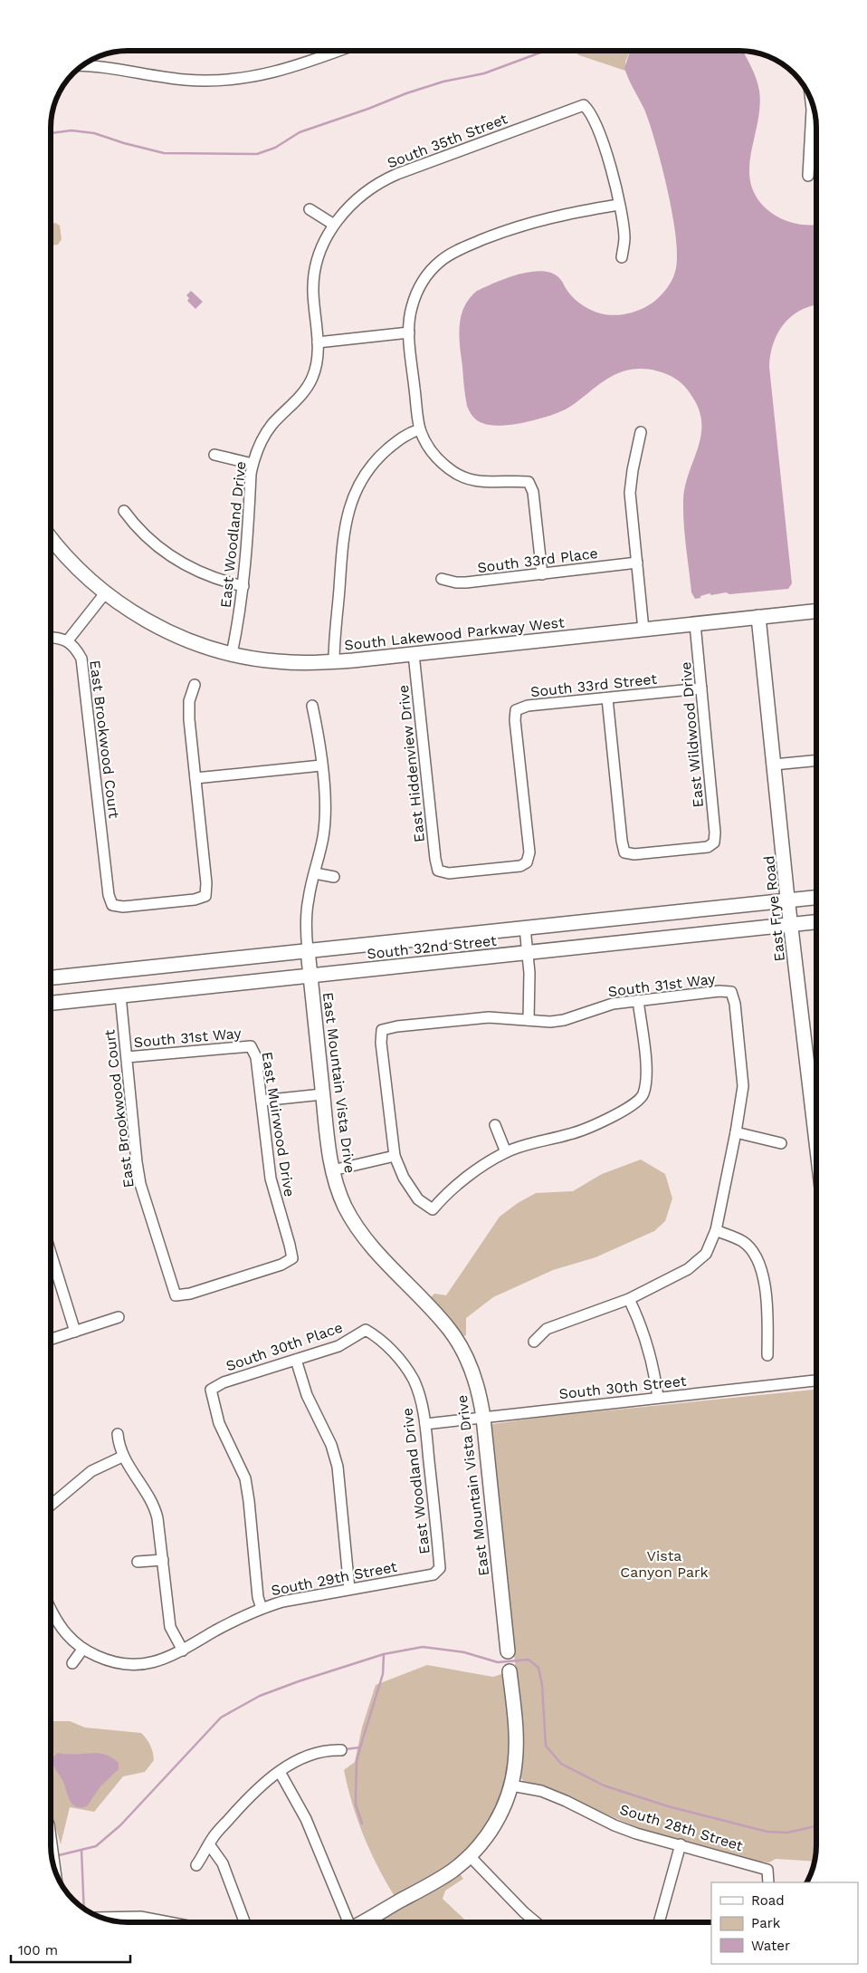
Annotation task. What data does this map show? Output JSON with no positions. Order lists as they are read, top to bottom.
{
  "streets": {
    "street": [
      "South 35th Street",
      "East Woodland Drive",
      "South 33rd Place",
      "South Lakewood Parkway West",
      "South 33rd Street",
      "East Wildwood Drive",
      "East Brookwood Court",
      "East Hiddenview Drive",
      "East Frye Road",
      "South 32nd Street",
      "South 31st Way",
      "East Mountain Vista Drive",
      "East Muirwood Drive",
      "South 30th Place",
      "South 30th Street",
      "South 29th Street",
      "South 28th Street"
    ]
  },
  "crossings": [
    ["South 35th Street", "East Woodland Drive"],
    ["East Woodland Drive", "South Lakewood Parkway West"],
    ["East Woodland Drive", "South 30th Place"],
    ["East Woodland Drive", "South 30th Street"],
    ["East Woodland Drive", "South 29th Street"],
    ["South Lakewood Parkway West", "East Wildwood Drive"],
    ["South Lakewood Parkway West", "East Hiddenview Drive"],
    ["South Lakewood Parkway West", "East Frye Road"],
    ["South 33rd Street", "East Wildwood Drive"],
    ["South 33rd Street", "East Hiddenview Drive"],
    ["East Brookwood Court", "South 32nd Street"],
    ["East Brookwood Court", "South 31st Way"],
    ["East Brookwood Court", "East Muirwood Drive"],
    ["East Frye Road", "South 32nd Street"],
    ["South 32nd Street", "East Mountain Vista Drive"],
    ["South 31st Way", "East Muirwood Drive"],
    ["East Mountain Vista Drive", "South 30th Street"],
    ["East Mountain Vista Drive", "South 28th Street"],
    ["South 30th Place", "South 29th Street"]
  ],
  "parks": ["Vista Canyon Park"],
  "legend": ["Road", "Park", "Water"],
  "scale_bar": "100 m"
}
